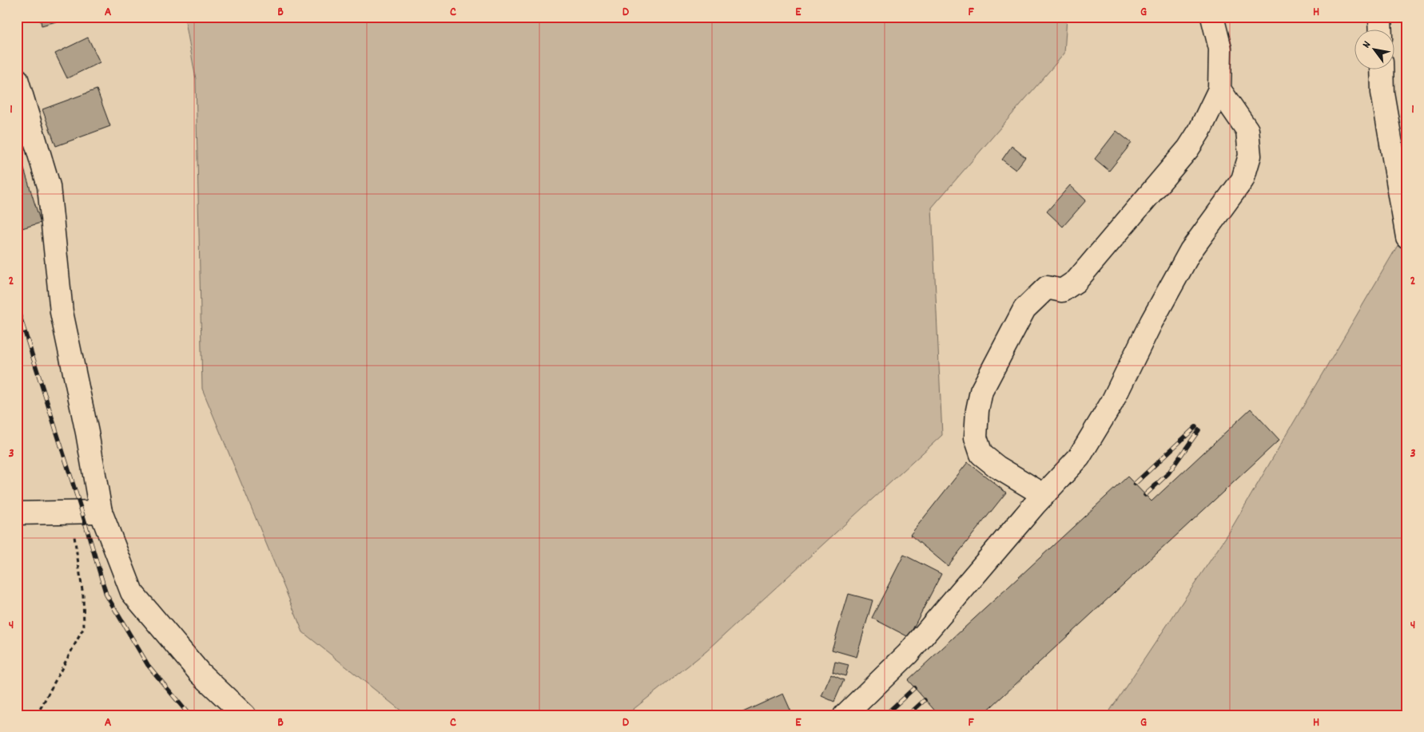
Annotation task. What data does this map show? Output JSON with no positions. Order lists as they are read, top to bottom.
{
  "north": "top left",
  "grid": {
    "columns": [
      "A",
      "B",
      "C",
      "D",
      "E",
      "F",
      "G",
      "H"
    ],
    "rows": [
      "1",
      "2",
      "3",
      "4"
    ]
  }
}
